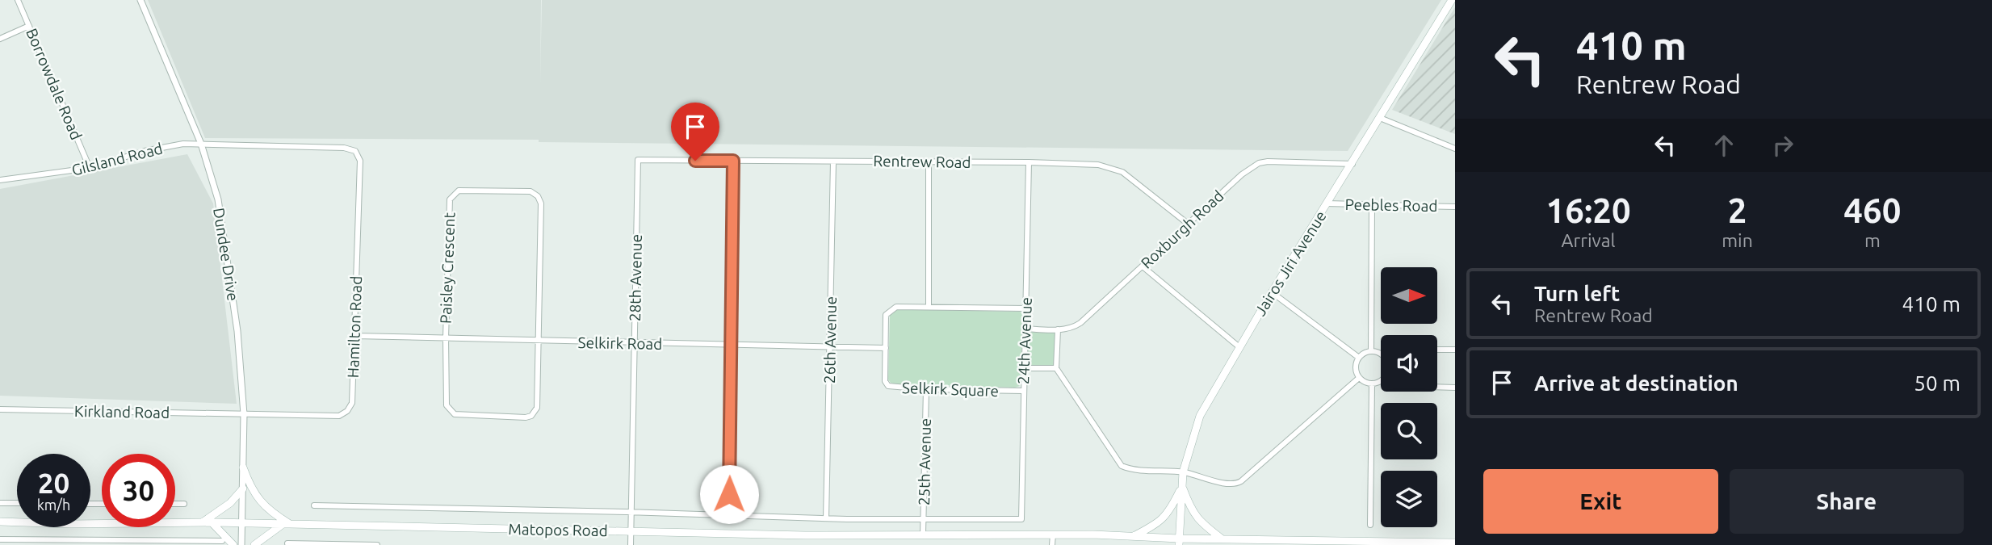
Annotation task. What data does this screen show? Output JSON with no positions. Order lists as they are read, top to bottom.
{
  "streets": {
    "main road": ["Jairos Jiri Avenue", "Matopos Road"],
    "street": [
      "Borrowdale Road",
      "Gilsland Road",
      "Rentrew Road",
      "Peebles Road",
      "Roxburgh Road",
      "Dundee Drive",
      "Paisley Crescent",
      "28th Avenue",
      "Hamilton Road",
      "26th Avenue",
      "24th Avenue",
      "Selkirk Road",
      "Selkirk Square",
      "Kirkland Road",
      "25th Avenue"
    ]
  },
  "crossings": [
    ["Borrowdale Road", "Gilsland Road"],
    ["Gilsland Road", "Dundee Drive"],
    ["Gilsland Road", "Hamilton Road"],
    ["Rentrew Road", "Roxburgh Road"],
    ["Rentrew Road", "28th Avenue"],
    ["Rentrew Road", "26th Avenue"],
    ["Rentrew Road", "24th Avenue"],
    ["Peebles Road", "Jairos Jiri Avenue"],
    ["Roxburgh Road", "Jairos Jiri Avenue"],
    ["Roxburgh Road", "24th Avenue"],
    ["Dundee Drive", "Hamilton Road"],
    ["Dundee Drive", "Kirkland Road"],
    ["Dundee Drive", "Matopos Road"],
    ["Jairos Jiri Avenue", "Matopos Road"],
    ["Paisley Crescent", "Selkirk Road"],
    ["28th Avenue", "Selkirk Road"],
    ["28th Avenue", "Matopos Road"],
    ["Hamilton Road", "Selkirk Road"],
    ["Hamilton Road", "Kirkland Road"],
    ["26th Avenue", "Selkirk Road"],
    ["24th Avenue", "Selkirk Square"],
    ["24th Avenue", "25th Avenue"],
    ["Selkirk Road", "Selkirk Square"],
    ["Selkirk Square", "25th Avenue"],
    ["25th Avenue", "Matopos Road"]
  ],
  "north": "right",
  "page": {
    "turn": ["410 m", "Rentrew Road"],
    "eta": [
      "16:20",
      "Arrival",
      "2",
      "min",
      "460",
      "m"
    ],
    "list": [
      {
        "name": "Turn left",
        "note": "Rentrew Road",
        "value": "410 m"
      },
      {
        "name": "Arrive at destination",
        "value": "50 m"
      }
    ],
    "speed": "20 km/h",
    "limit": "30",
    "buttons": ["Exit", "Share"]
  }
}
